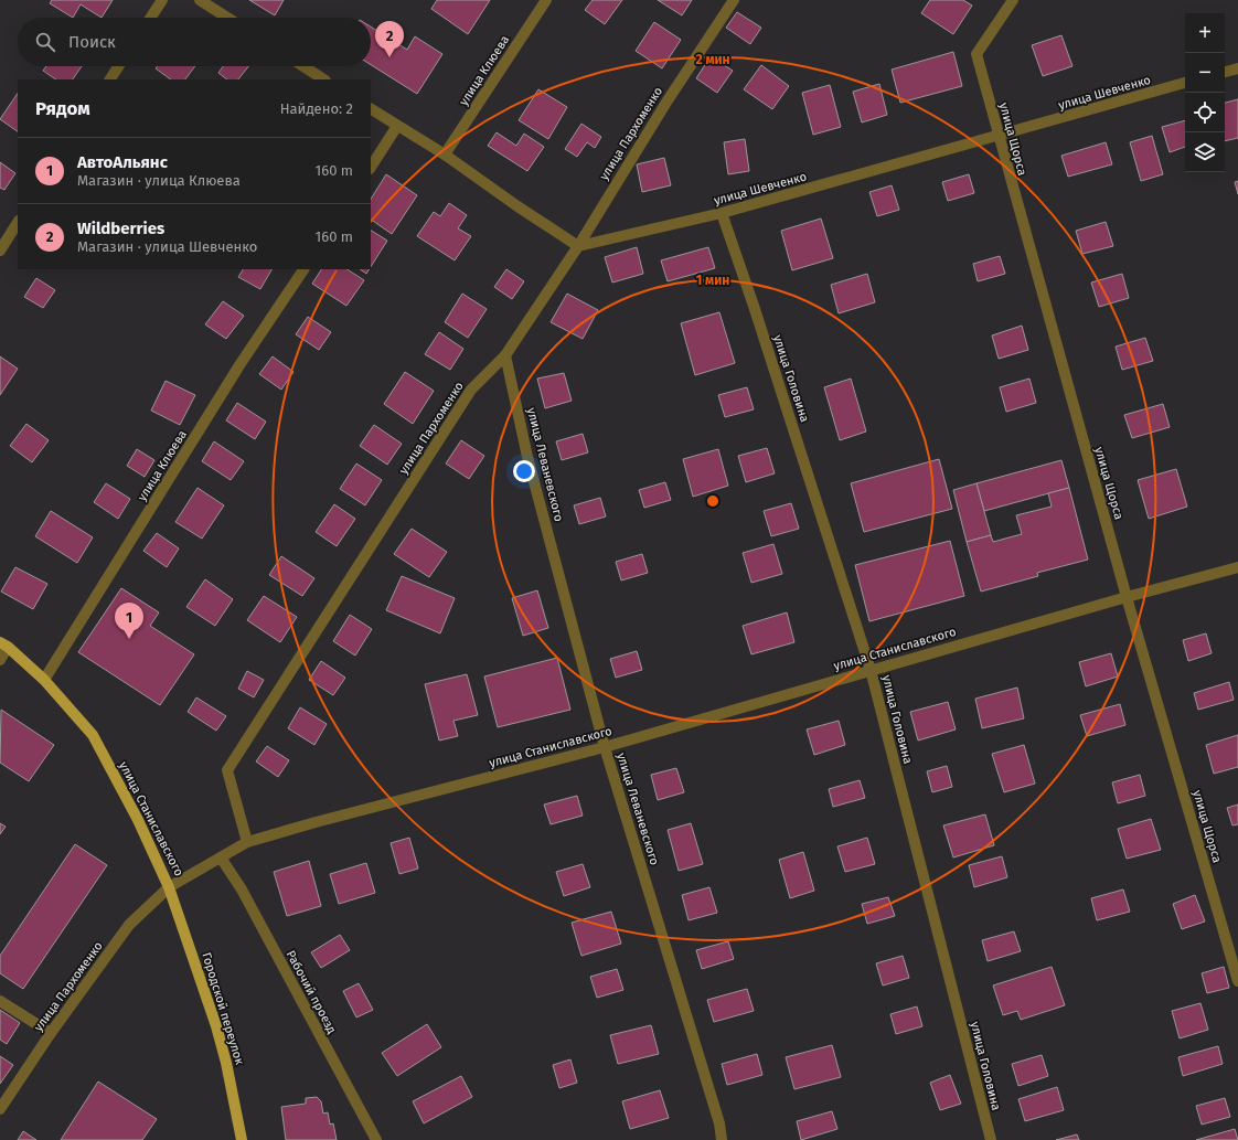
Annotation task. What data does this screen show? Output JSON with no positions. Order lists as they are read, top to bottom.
{
  "streets": {
    "main road": ["улица Станиславского", "Городской переулок"],
    "street": [
      "улица Клюева",
      "улица Шевченко",
      "улица Пархоменко",
      "улица Щорса",
      "улица Головина",
      "улица Леваневского",
      "Рабочий проезд"
    ]
  },
  "crossings": [
    ["улица Клюева", "улица Станиславского"],
    ["улица Шевченко", "улица Пархоменко"],
    ["улица Шевченко", "улица Щорса"],
    ["улица Шевченко", "улица Головина"],
    ["улица Пархоменко", "улица Леваневского"],
    ["улица Пархоменко", "улица Станиславского"],
    ["улица Пархоменко", "Городской переулок"],
    ["улица Щорса", "улица Станиславского"],
    ["улица Головина", "улица Станиславского"],
    ["улица Леваневского", "улица Станиславского"],
    ["улица Станиславского", "Рабочий проезд"],
    ["улица Станиславского", "Городской переулок"]
  ],
  "page": {
    "map_buttons": ["+", "−"],
    "search": "Поиск",
    "pins": ["2", "1"],
    "heading": ["Рядом", "Найдено: 2"],
    "list": [
      {
        "mark": "1",
        "name": "АвтоАльянс",
        "note": "Магазин · улица Клюева",
        "value": "160 m"
      },
      {
        "mark": "2",
        "name": "Wildberries",
        "note": "Магазин · улица Шевченко",
        "value": "160 m"
      }
    ]
  },
  "rings": ["2 мин", "1 мин"]
}
